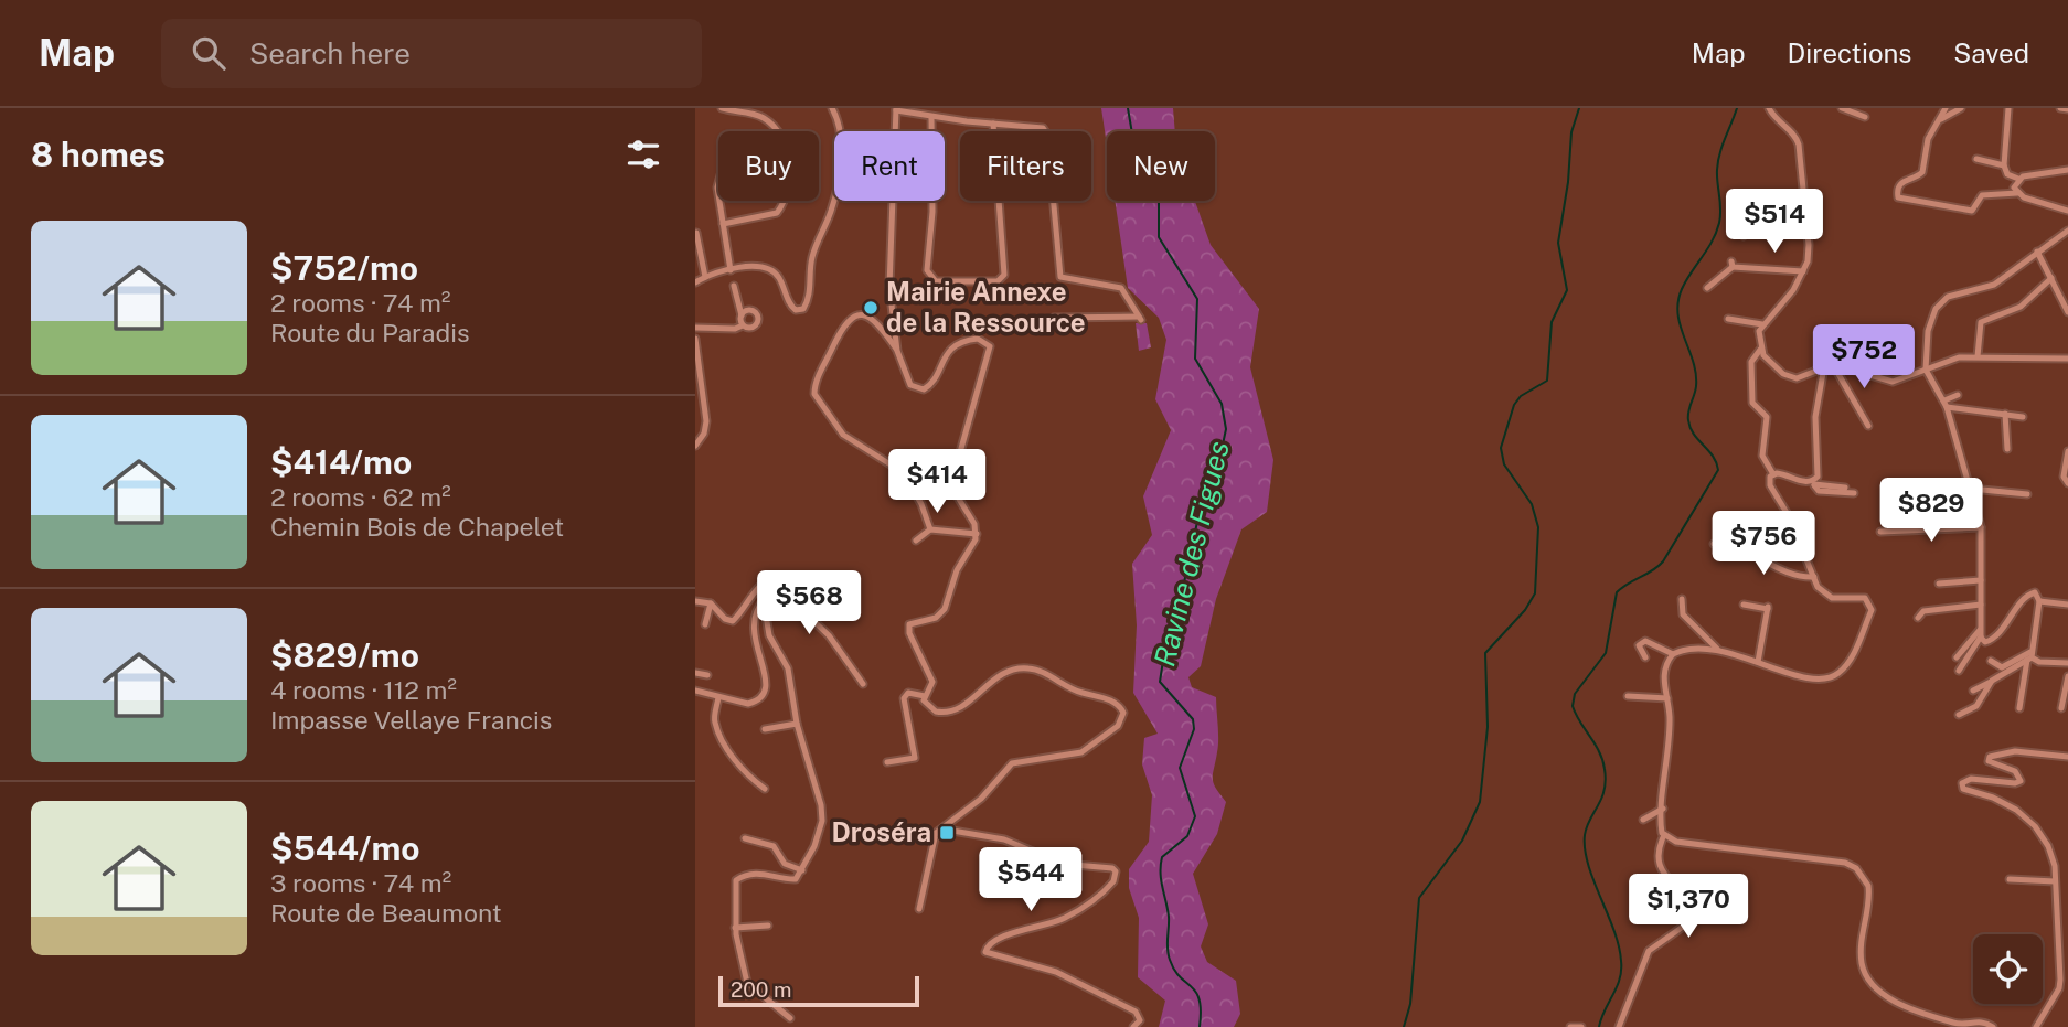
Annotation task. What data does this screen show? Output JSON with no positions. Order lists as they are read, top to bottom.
{
  "water": ["Ravine des Figues"],
  "places": {
    "other": ["Mairie Annexe de la Ressource"],
    "transit": ["Droséra"]
  },
  "scale_bar": "200 m",
  "page": {
    "header": "Map",
    "search": "Search here",
    "nav": ["Map", "Directions", "Saved"],
    "heading": "8 homes",
    "chip": [
      "Buy",
      "Rent",
      "Filters",
      "New"
    ],
    "price": [
      "$514",
      "$752",
      "$414",
      "$829",
      "$756",
      "$568",
      "$544",
      "$1,370"
    ],
    "list": [
      {
        "name": "$752/mo",
        "note": "2 rooms · 74 m² · Route du Paradis"
      },
      {
        "name": "$414/mo",
        "note": "2 rooms · 62 m² · Chemin Bois de Chapelet"
      },
      {
        "name": "$829/mo",
        "note": "4 rooms · 112 m² · Impasse Vellaye Francis"
      },
      {
        "name": "$544/mo",
        "note": "3 rooms · 74 m² · Route de Beaumont"
      }
    ],
    "scale": "200 m"
  }
}
